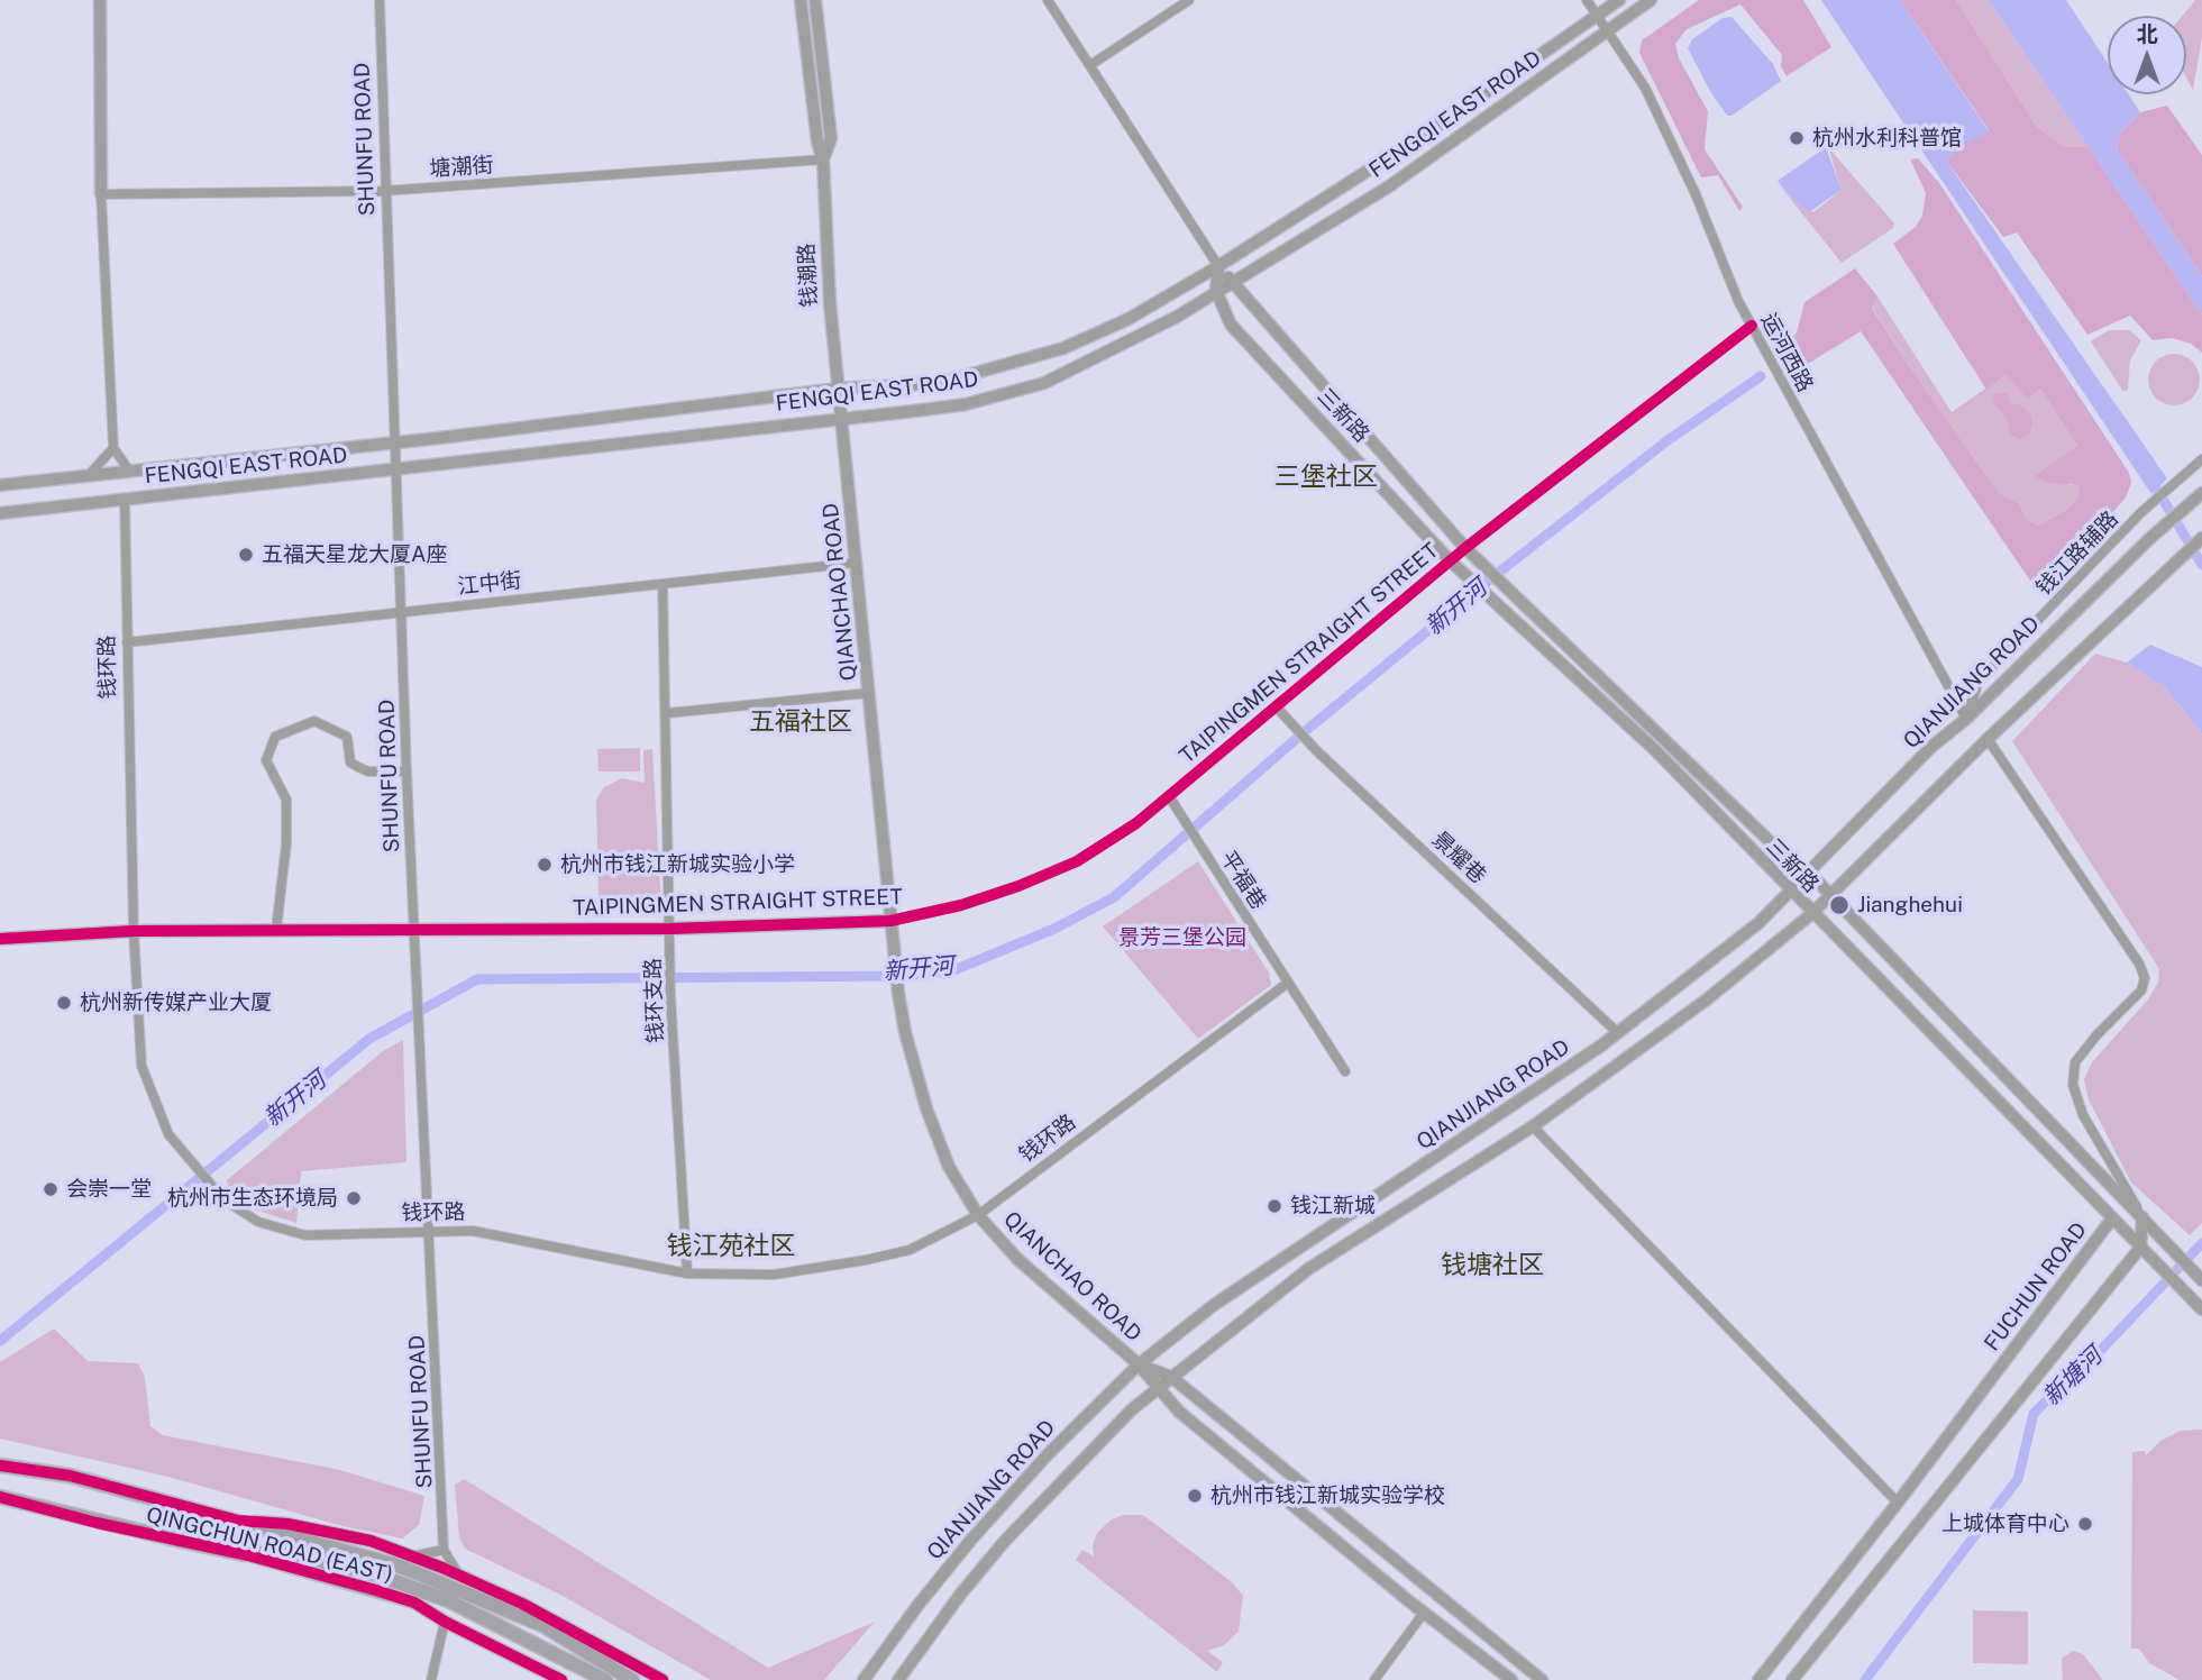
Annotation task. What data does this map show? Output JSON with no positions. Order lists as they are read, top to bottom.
{
  "streets": {
    "main road": [
      "FENGQI EAST ROAD",
      "钱潮路",
      "三新路",
      "QIANCHAO ROAD",
      "TAIPINGMEN STRAIGHT STREET",
      "QIANJIANG ROAD",
      "FUCHUN ROAD",
      "QINGCHUN ROAD (EAST)"
    ],
    "street": [
      "SHUNFU ROAD",
      "塘潮街",
      "运河西路",
      "钱江路辅路",
      "江中街",
      "钱环路",
      "景耀巷",
      "平福巷",
      "钱环支路"
    ]
  },
  "crossings": [
    ["FENGQI EAST ROAD", "SHUNFU ROAD"],
    ["FENGQI EAST ROAD", "钱潮路"],
    ["FENGQI EAST ROAD", "运河西路"],
    ["FENGQI EAST ROAD", "三新路"],
    ["FENGQI EAST ROAD", "QIANCHAO ROAD"],
    ["FENGQI EAST ROAD", "钱环路"],
    ["SHUNFU ROAD", "塘潮街"],
    ["SHUNFU ROAD", "江中街"],
    ["SHUNFU ROAD", "TAIPINGMEN STRAIGHT STREET"],
    ["SHUNFU ROAD", "钱环路"],
    ["塘潮街", "钱潮路"],
    ["钱潮路", "QIANCHAO ROAD"],
    ["运河西路", "钱江路辅路"],
    ["运河西路", "TAIPINGMEN STRAIGHT STREET"],
    ["运河西路", "QIANJIANG ROAD"],
    ["三新路", "TAIPINGMEN STRAIGHT STREET"],
    ["三新路", "QIANJIANG ROAD"],
    ["三新路", "FUCHUN ROAD"],
    ["钱江路辅路", "QIANJIANG ROAD"],
    ["江中街", "QIANCHAO ROAD"],
    ["江中街", "钱环路"],
    ["江中街", "钱环支路"],
    ["QIANCHAO ROAD", "TAIPINGMEN STRAIGHT STREET"],
    ["QIANCHAO ROAD", "钱环路"],
    ["QIANCHAO ROAD", "QIANJIANG ROAD"],
    ["TAIPINGMEN STRAIGHT STREET", "钱环路"],
    ["TAIPINGMEN STRAIGHT STREET", "景耀巷"],
    ["TAIPINGMEN STRAIGHT STREET", "平福巷"],
    ["TAIPINGMEN STRAIGHT STREET", "钱环支路"],
    ["钱环路", "平福巷"],
    ["钱环路", "钱环支路"],
    ["QIANJIANG ROAD", "景耀巷"]
  ],
  "districts": [
    "三堡社区",
    "五福社区",
    "钱江苑社区",
    "钱塘社区"
  ],
  "water": ["新开河", "新塘河"],
  "parks": ["景芳三堡公园"],
  "places": [
    "杭州水利科普馆",
    "五福天星龙大厦A座",
    "杭州市钱江新城实验小学",
    "Jianghehui",
    "杭州新传媒产业大厦",
    "会崇一堂",
    "杭州市生态环境局",
    "钱江新城",
    "杭州市钱江新城实验学校",
    "上城体育中心"
  ],
  "north": "top"
}
